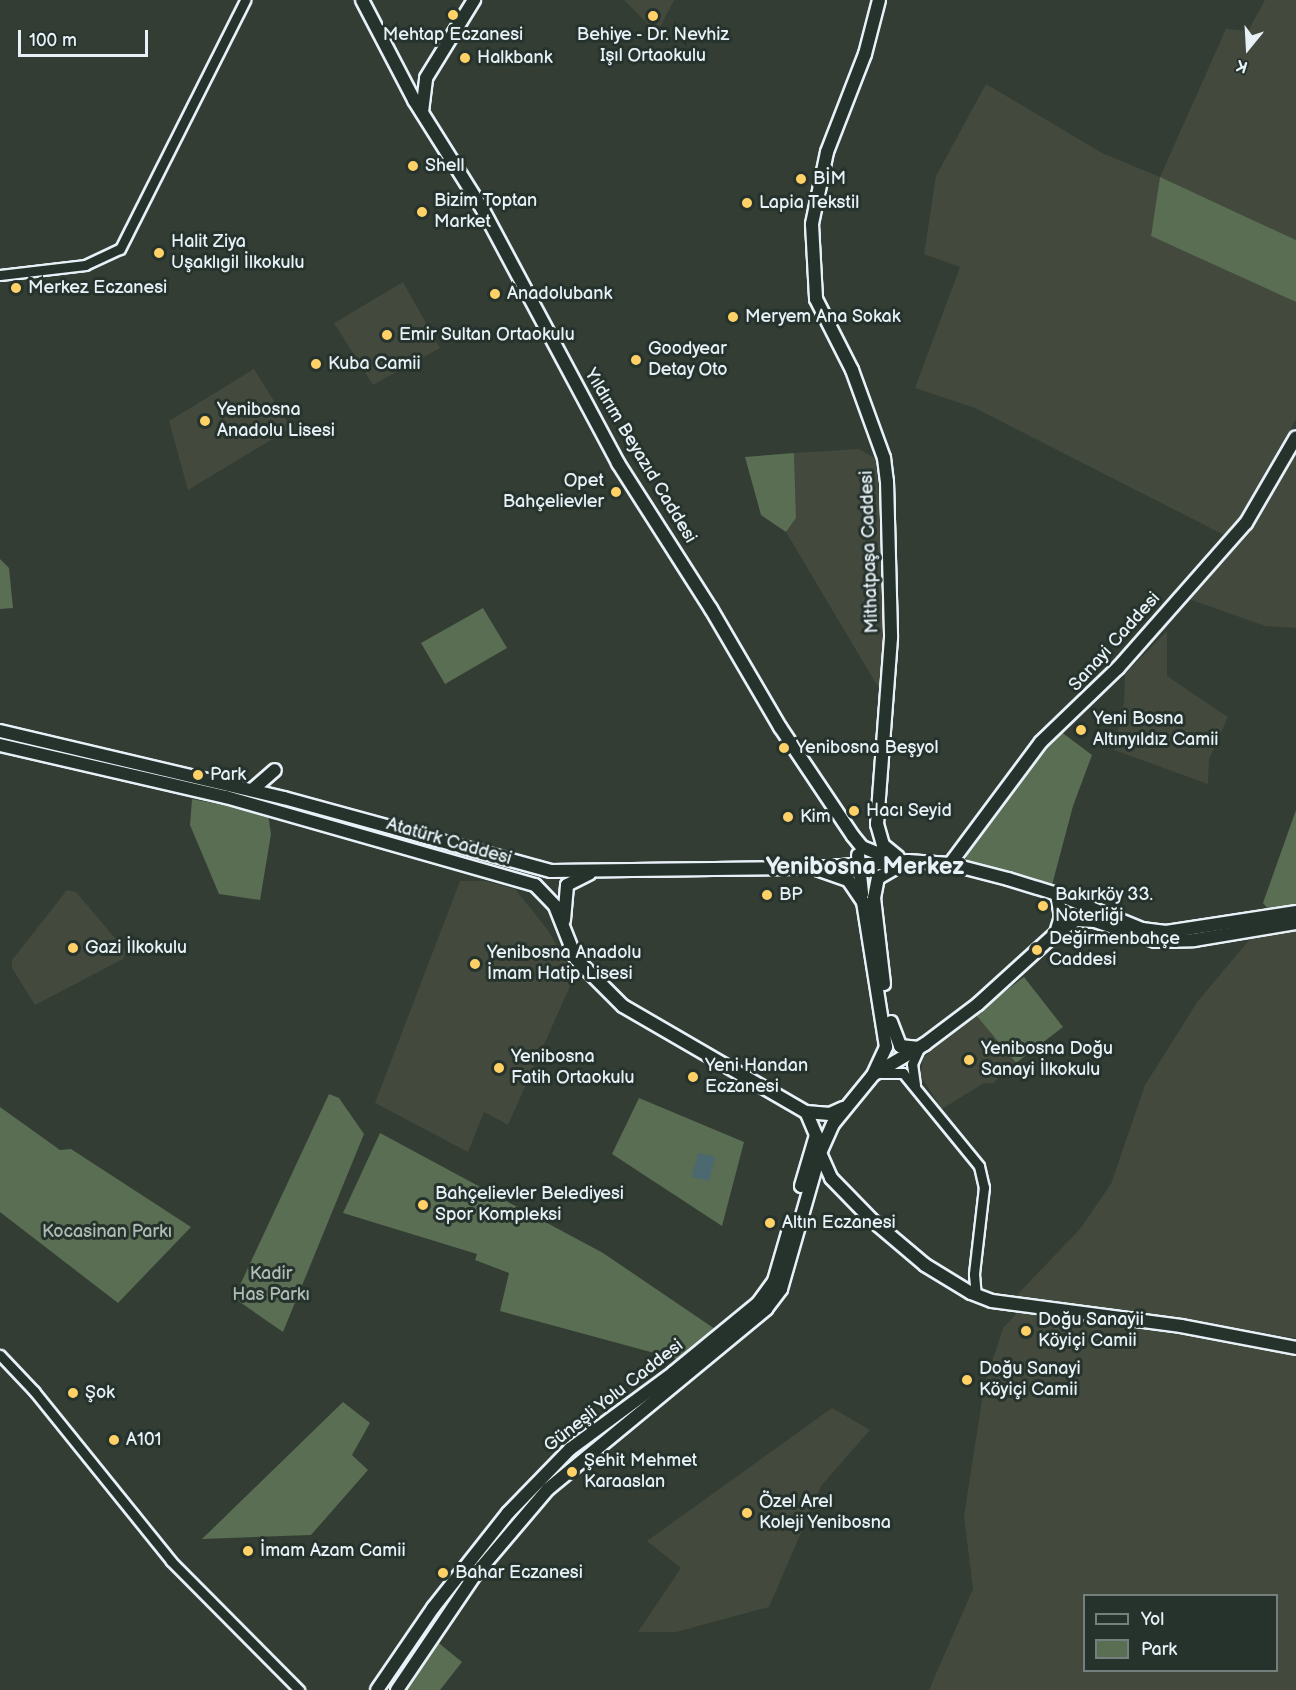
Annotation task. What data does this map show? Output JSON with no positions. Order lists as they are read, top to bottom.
{
  "streets": {
    "main road": [
      "Yıldırım Beyazıd Caddesi",
      "Mithatpaşa Caddesi",
      "Sanayi Caddesi",
      "Atatürk Caddesi",
      "Güneşli Yolu Caddesi"
    ]
  },
  "crossings": [
    ["Yıldırım Beyazıd Caddesi", "Mithatpaşa Caddesi"],
    ["Atatürk Caddesi", "Güneşli Yolu Caddesi"]
  ],
  "districts": ["Yenibosna Merkez"],
  "parks": ["Kocasinan Parkı", "Kadir Has Parkı"],
  "places": [
    "Mehtap Eczanesi",
    "Behiye - Dr. Nevhiz Işıl Ortaokulu",
    "Halkbank",
    "Shell",
    "BİM",
    "Lapia Tekstil",
    "Bizim Toptan Market",
    "Halit Ziya Uşaklıgil İlkokulu",
    "Merkez Eczanesi",
    "Anadolubank",
    "Meryem Ana Sokak",
    "Emir Sultan Ortaokulu",
    "Goodyear Detay Oto",
    "Kuba Camii",
    "Yenibosna Anadolu Lisesi",
    "Opet Bahçelievler",
    "Yeni Bosna Altınyıldız Camii",
    "Yenibosna Beşyol",
    "Park",
    "Hacı Seyid",
    "Kim",
    "BP",
    "Bakırköy 33. Noterliği",
    "Gazi İlkokulu",
    "Değirmenbahçe Caddesi",
    "Yenibosna Anadolu İmam Hatip Lisesi",
    "Yenibosna Doğu Sanayi İlkokulu",
    "Yenibosna Fatih Ortaokulu",
    "Yeni Handan Eczanesi",
    "Bahçelievler Belediyesi Spor Kompleksi",
    "Altın Eczanesi",
    "Doğu Sanayii Köyiçi Camii",
    "Doğu Sanayi Köyiçi Camii",
    "Şok",
    "A101",
    "Şehit Mehmet Karaaslan",
    "Özel Arel Koleji Yenibosna",
    "İmam Azam Camii",
    "Bahar Eczanesi"
  ],
  "legend": ["Yol", "Park"],
  "scale_bar": "100 m",
  "north": "bottom"
}
